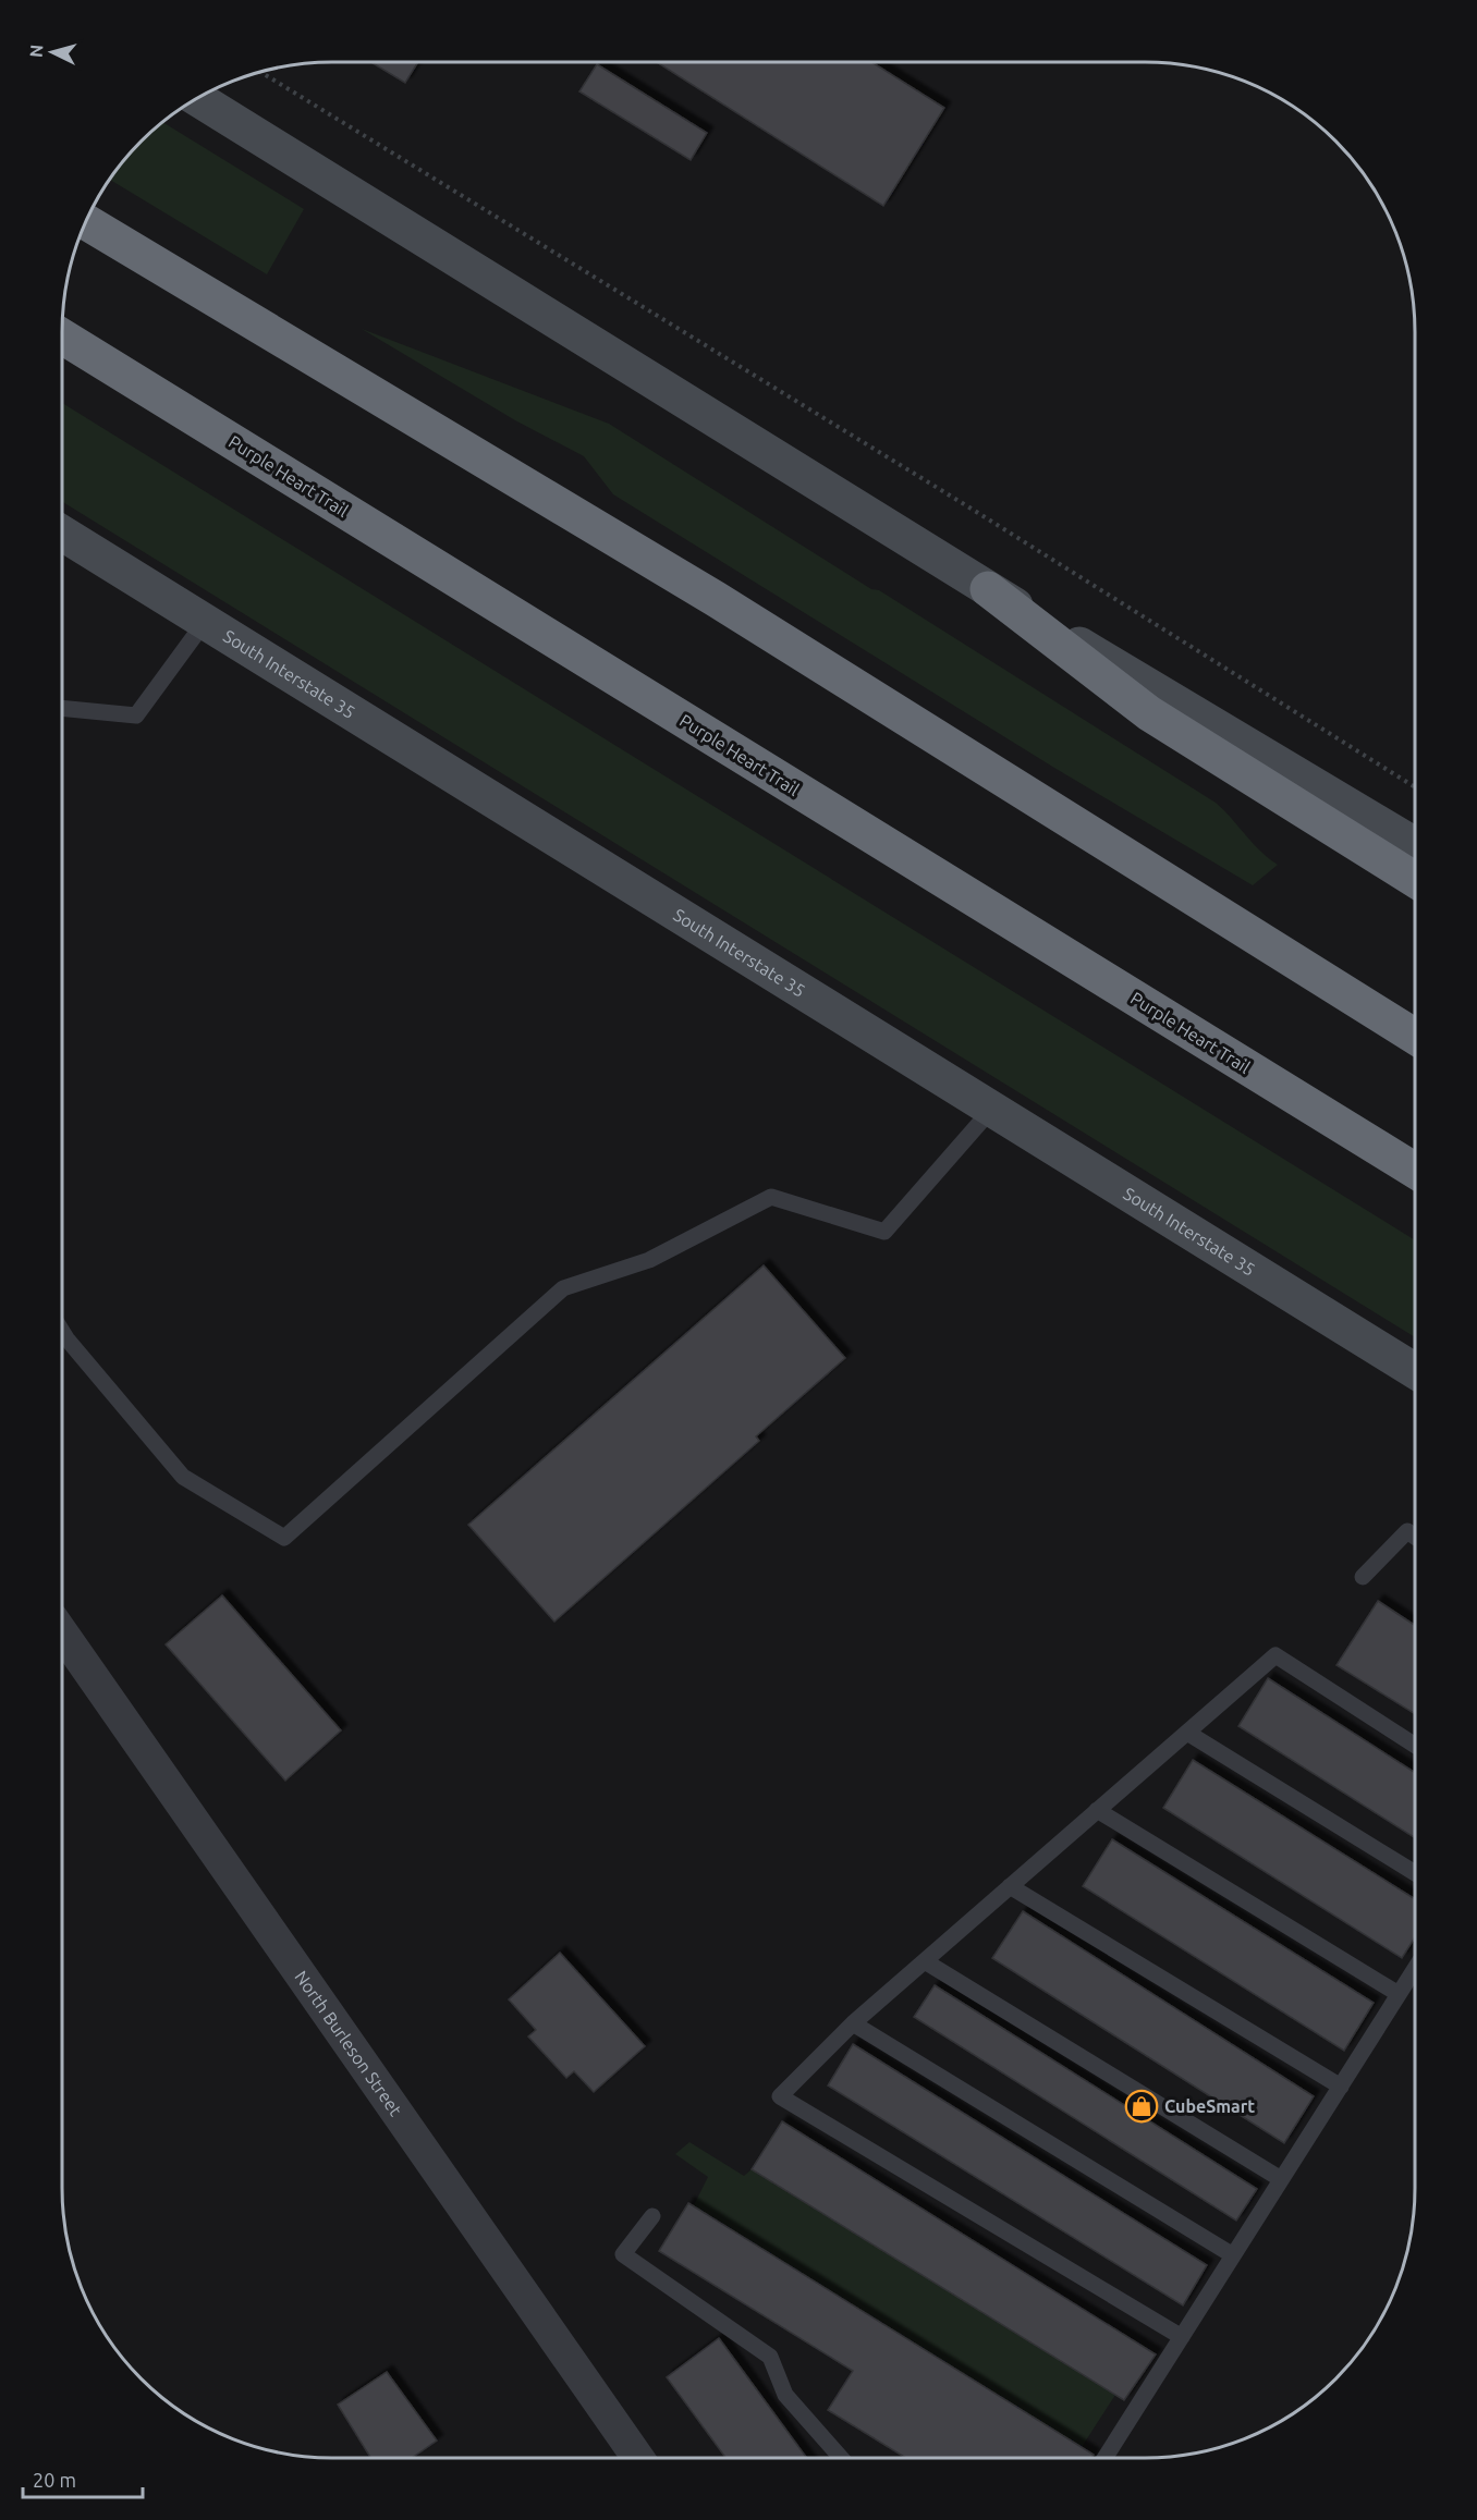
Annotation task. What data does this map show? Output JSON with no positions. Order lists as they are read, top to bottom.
{
  "streets": {
    "highway": ["Purple Heart Trail"],
    "main road": ["South Interstate 35"],
    "street": ["North Burleson Street"]
  },
  "places": {
    "shop": ["CubeSmart"]
  },
  "scale_bar": "20 m",
  "north": "left"
}
